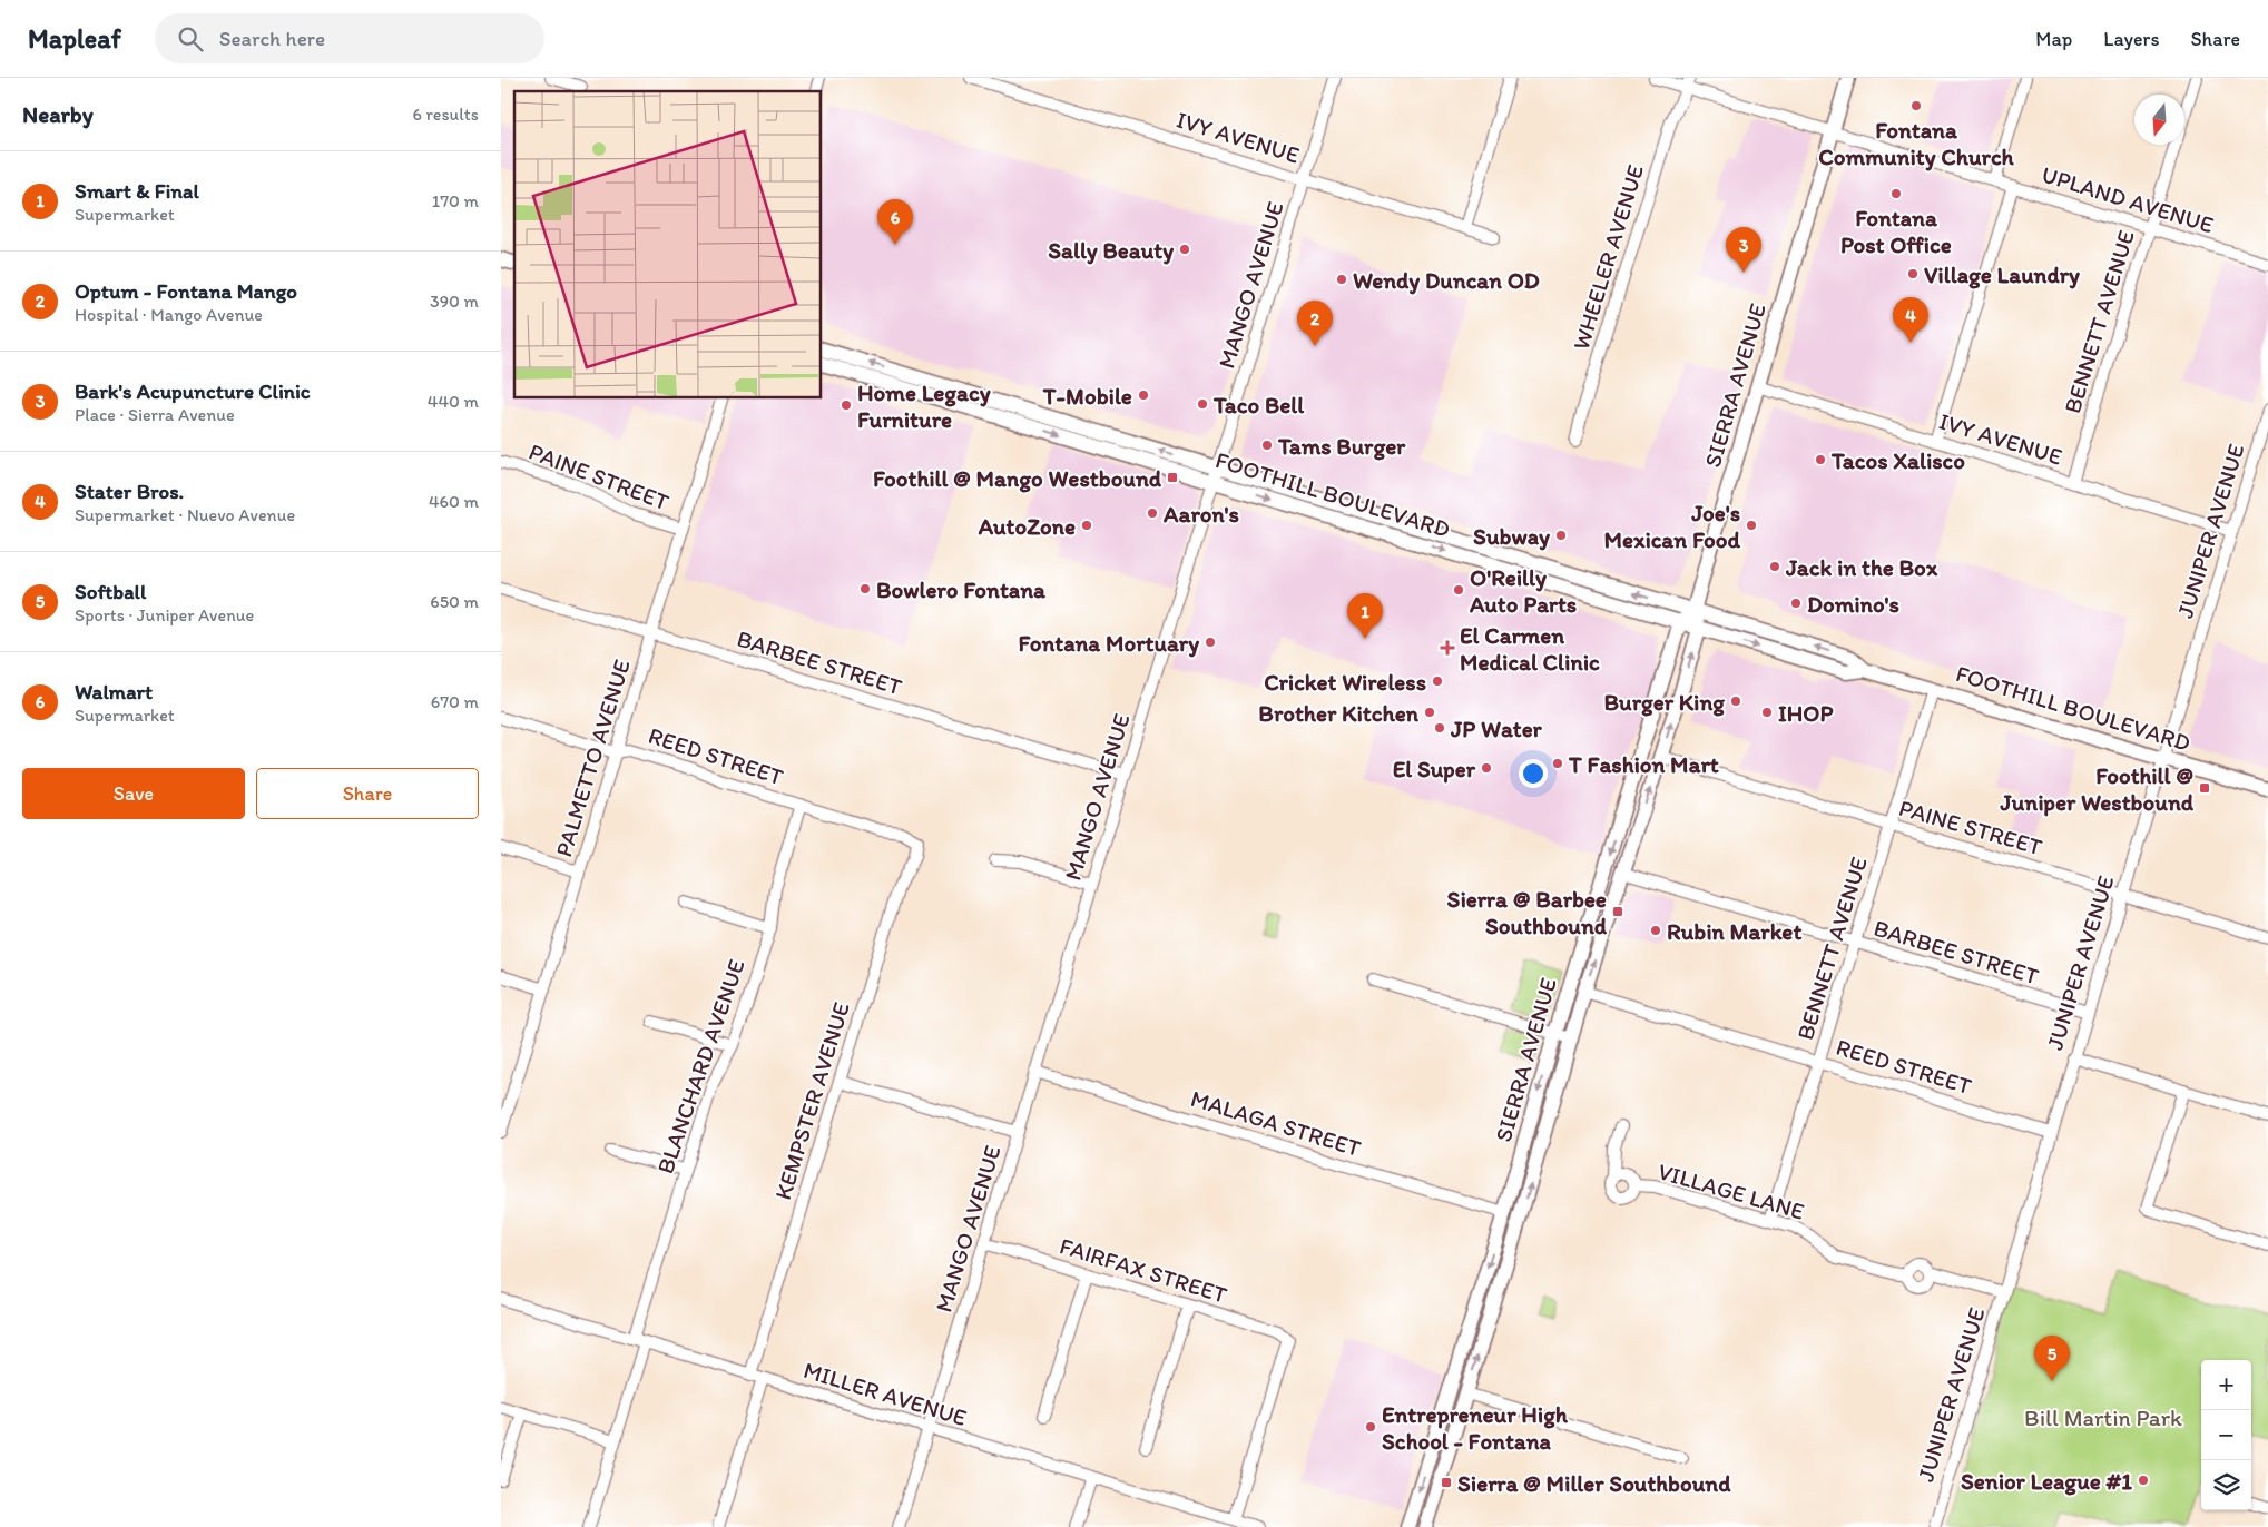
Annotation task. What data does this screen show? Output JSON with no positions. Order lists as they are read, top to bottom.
{
  "streets": {
    "main road": ["SIERRA AVENUE", "FOOTHILL BOULEVARD"],
    "street": [
      "IVY AVENUE",
      "UPLAND AVENUE",
      "WHEELER AVENUE",
      "MANGO AVENUE",
      "BENNETT AVENUE",
      "PAINE STREET",
      "JUNIPER AVENUE",
      "BARBEE STREET",
      "REED STREET",
      "PALMETTO AVENUE",
      "BLANCHARD AVENUE",
      "KEMPSTER AVENUE",
      "MALAGA STREET",
      "VILLAGE LANE",
      "FAIRFAX STREET",
      "MILLER AVENUE"
    ]
  },
  "crossings": [
    ["IVY AVENUE", "MANGO AVENUE"],
    ["IVY AVENUE", "BENNETT AVENUE"],
    ["IVY AVENUE", "SIERRA AVENUE"],
    ["IVY AVENUE", "JUNIPER AVENUE"],
    ["UPLAND AVENUE", "WHEELER AVENUE"],
    ["UPLAND AVENUE", "BENNETT AVENUE"],
    ["UPLAND AVENUE", "SIERRA AVENUE"],
    ["MANGO AVENUE", "FOOTHILL BOULEVARD"],
    ["MANGO AVENUE", "BARBEE STREET"],
    ["MANGO AVENUE", "MALAGA STREET"],
    ["MANGO AVENUE", "FAIRFAX STREET"],
    ["MANGO AVENUE", "MILLER AVENUE"],
    ["BENNETT AVENUE", "PAINE STREET"],
    ["BENNETT AVENUE", "FOOTHILL BOULEVARD"],
    ["BENNETT AVENUE", "BARBEE STREET"],
    ["BENNETT AVENUE", "REED STREET"],
    ["BENNETT AVENUE", "VILLAGE LANE"],
    ["SIERRA AVENUE", "PAINE STREET"],
    ["SIERRA AVENUE", "FOOTHILL BOULEVARD"],
    ["SIERRA AVENUE", "BARBEE STREET"],
    ["SIERRA AVENUE", "REED STREET"],
    ["SIERRA AVENUE", "MALAGA STREET"],
    ["PAINE STREET", "JUNIPER AVENUE"],
    ["PAINE STREET", "PALMETTO AVENUE"],
    ["FOOTHILL BOULEVARD", "JUNIPER AVENUE"],
    ["JUNIPER AVENUE", "BARBEE STREET"],
    ["JUNIPER AVENUE", "REED STREET"],
    ["JUNIPER AVENUE", "VILLAGE LANE"],
    ["BARBEE STREET", "PALMETTO AVENUE"],
    ["REED STREET", "PALMETTO AVENUE"],
    ["REED STREET", "BLANCHARD AVENUE"],
    ["REED STREET", "KEMPSTER AVENUE"],
    ["BLANCHARD AVENUE", "MILLER AVENUE"],
    ["KEMPSTER AVENUE", "MILLER AVENUE"],
    ["FAIRFAX STREET", "MILLER AVENUE"]
  ],
  "parks": ["Bill Martin Park"],
  "places": {
    "other": [
      "Fontana Community Church",
      "Fontana Post Office",
      "Sally Beauty",
      "Village Laundry",
      "Wendy Duncan OD",
      "T-Mobile",
      "Taco Bell",
      "Home Legacy Furniture",
      "Tams Burger",
      "Tacos Xalisco",
      "Aaron's",
      "AutoZone",
      "Joe's Mexican Food",
      "Subway",
      "Jack in the Box",
      "Bowlero Fontana",
      "O'Reilly Auto Parts",
      "Domino's",
      "Fontana Mortuary",
      "Cricket Wireless",
      "Burger King",
      "Brother Kitchen",
      "IHOP",
      "JP Water",
      "T Fashion Mart",
      "El Super",
      "Rubin Market",
      "Entrepreneur High School - Fontana",
      "Senior League #1"
    ],
    "transit": [
      "Foothill @ Mango Westbound",
      "Foothill @ Juniper Westbound",
      "Sierra @ Barbee Southbound",
      "Sierra @ Miller Southbound"
    ],
    "health": ["El Carmen Medical Clinic"]
  },
  "north": "bottom",
  "page": {
    "header": "Mapleaf",
    "search": "Search here",
    "nav": ["Map", "Layers", "Share"],
    "heading": ["Nearby", "6 results"],
    "list": [
      {
        "mark": "1",
        "name": "Smart & Final",
        "note": "Supermarket",
        "value": "170 m"
      },
      {
        "mark": "2",
        "name": "Optum - Fontana Mango",
        "note": "Hospital · Mango Avenue",
        "value": "390 m"
      },
      {
        "mark": "3",
        "name": "Bark's Acupuncture Clinic",
        "note": "Place · Sierra Avenue",
        "value": "440 m"
      },
      {
        "mark": "4",
        "name": "Stater Bros.",
        "note": "Supermarket · Nuevo Avenue",
        "value": "460 m"
      },
      {
        "mark": "5",
        "name": "Softball",
        "note": "Sports · Juniper Avenue",
        "value": "650 m"
      },
      {
        "mark": "6",
        "name": "Walmart",
        "note": "Supermarket",
        "value": "670 m"
      }
    ],
    "pins": [
      "6",
      "3",
      "4",
      "2",
      "1",
      "5"
    ],
    "buttons": ["Save", "Share"],
    "map_buttons": ["+", "−"]
  }
}
